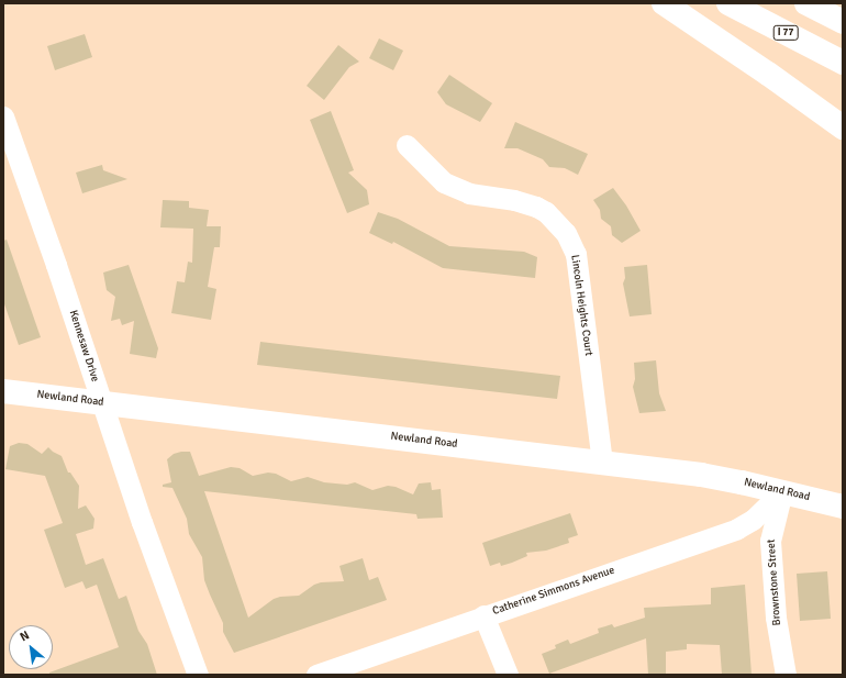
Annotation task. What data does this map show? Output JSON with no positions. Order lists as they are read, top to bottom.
{
  "streets": {
    "main road": ["I 77", "Newland Road"],
    "street": [
      "Lincoln Heights Court",
      "Kennesaw Drive",
      "Brownstone Street",
      "Catherine Simmons Avenue"
    ]
  },
  "crossings": [
    ["Lincoln Heights Court", "Newland Road"],
    ["Kennesaw Drive", "Newland Road"],
    ["Newland Road", "Brownstone Street"],
    ["Newland Road", "Catherine Simmons Avenue"],
    ["Brownstone Street", "Catherine Simmons Avenue"]
  ],
  "north": "top left"
}
